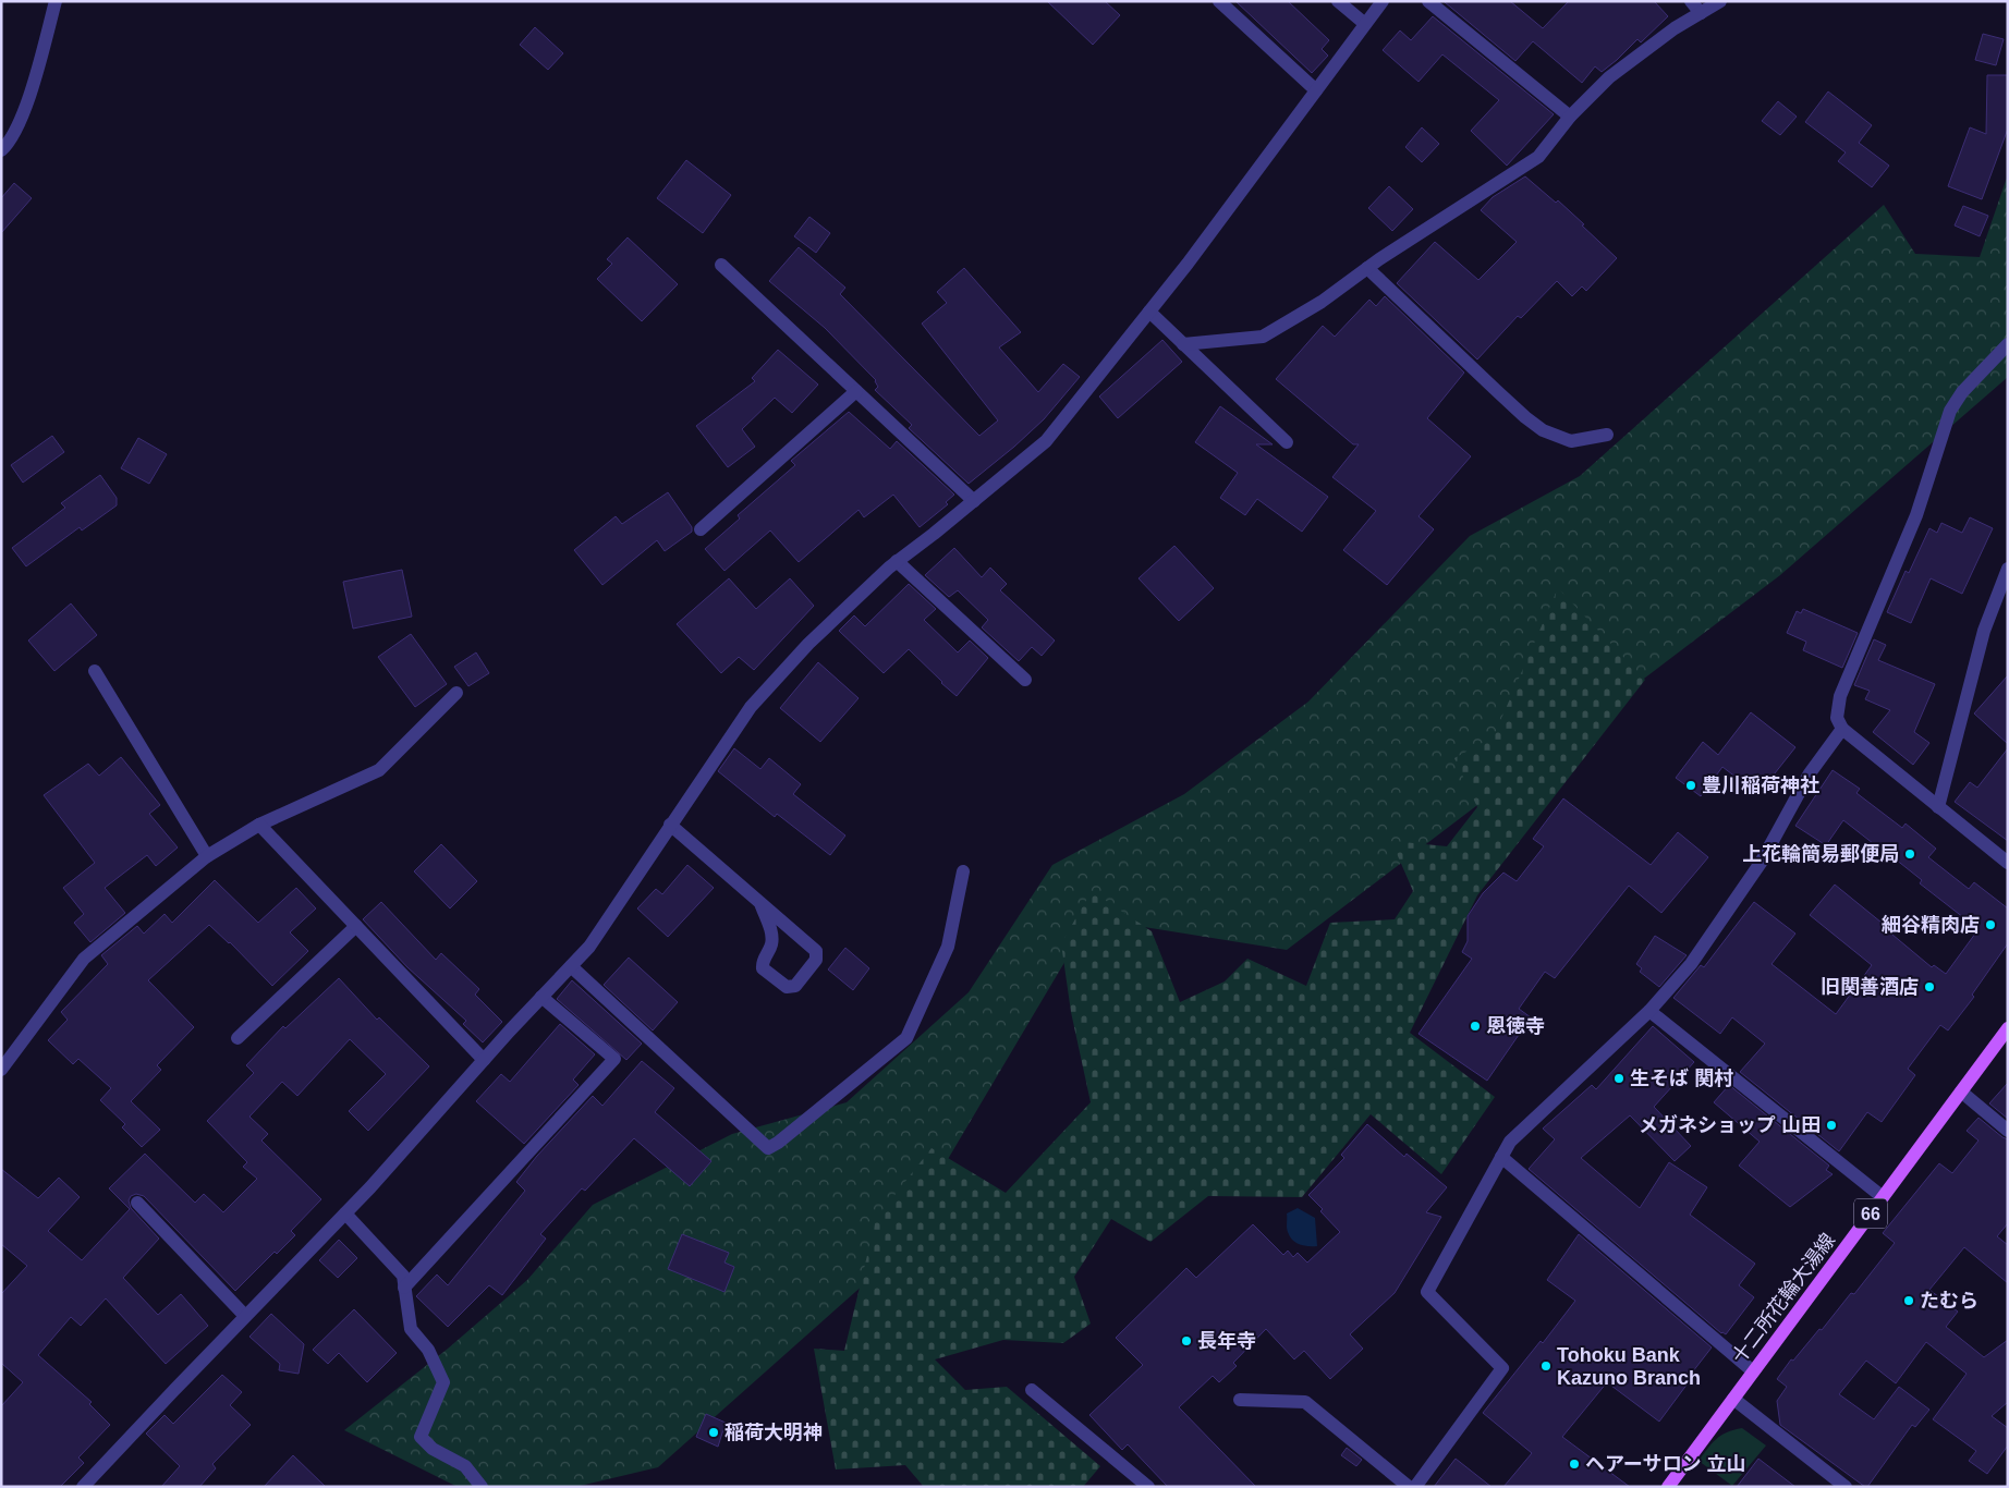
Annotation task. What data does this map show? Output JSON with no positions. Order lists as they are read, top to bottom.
{
  "streets": {
    "main road": ["66", "十二所花輪大湯線"]
  },
  "places": [
    "豊川稲荷神社",
    "上花輪簡易郵便局",
    "細谷精肉店",
    "旧関善酒店",
    "恩徳寺",
    "生そば 関村",
    "メガネショップ 山田",
    "たむら",
    "長年寺",
    "Tohoku Bank Kazuno Branch",
    "稲荷大明神",
    "ヘアーサロン 立山"
  ]
}
